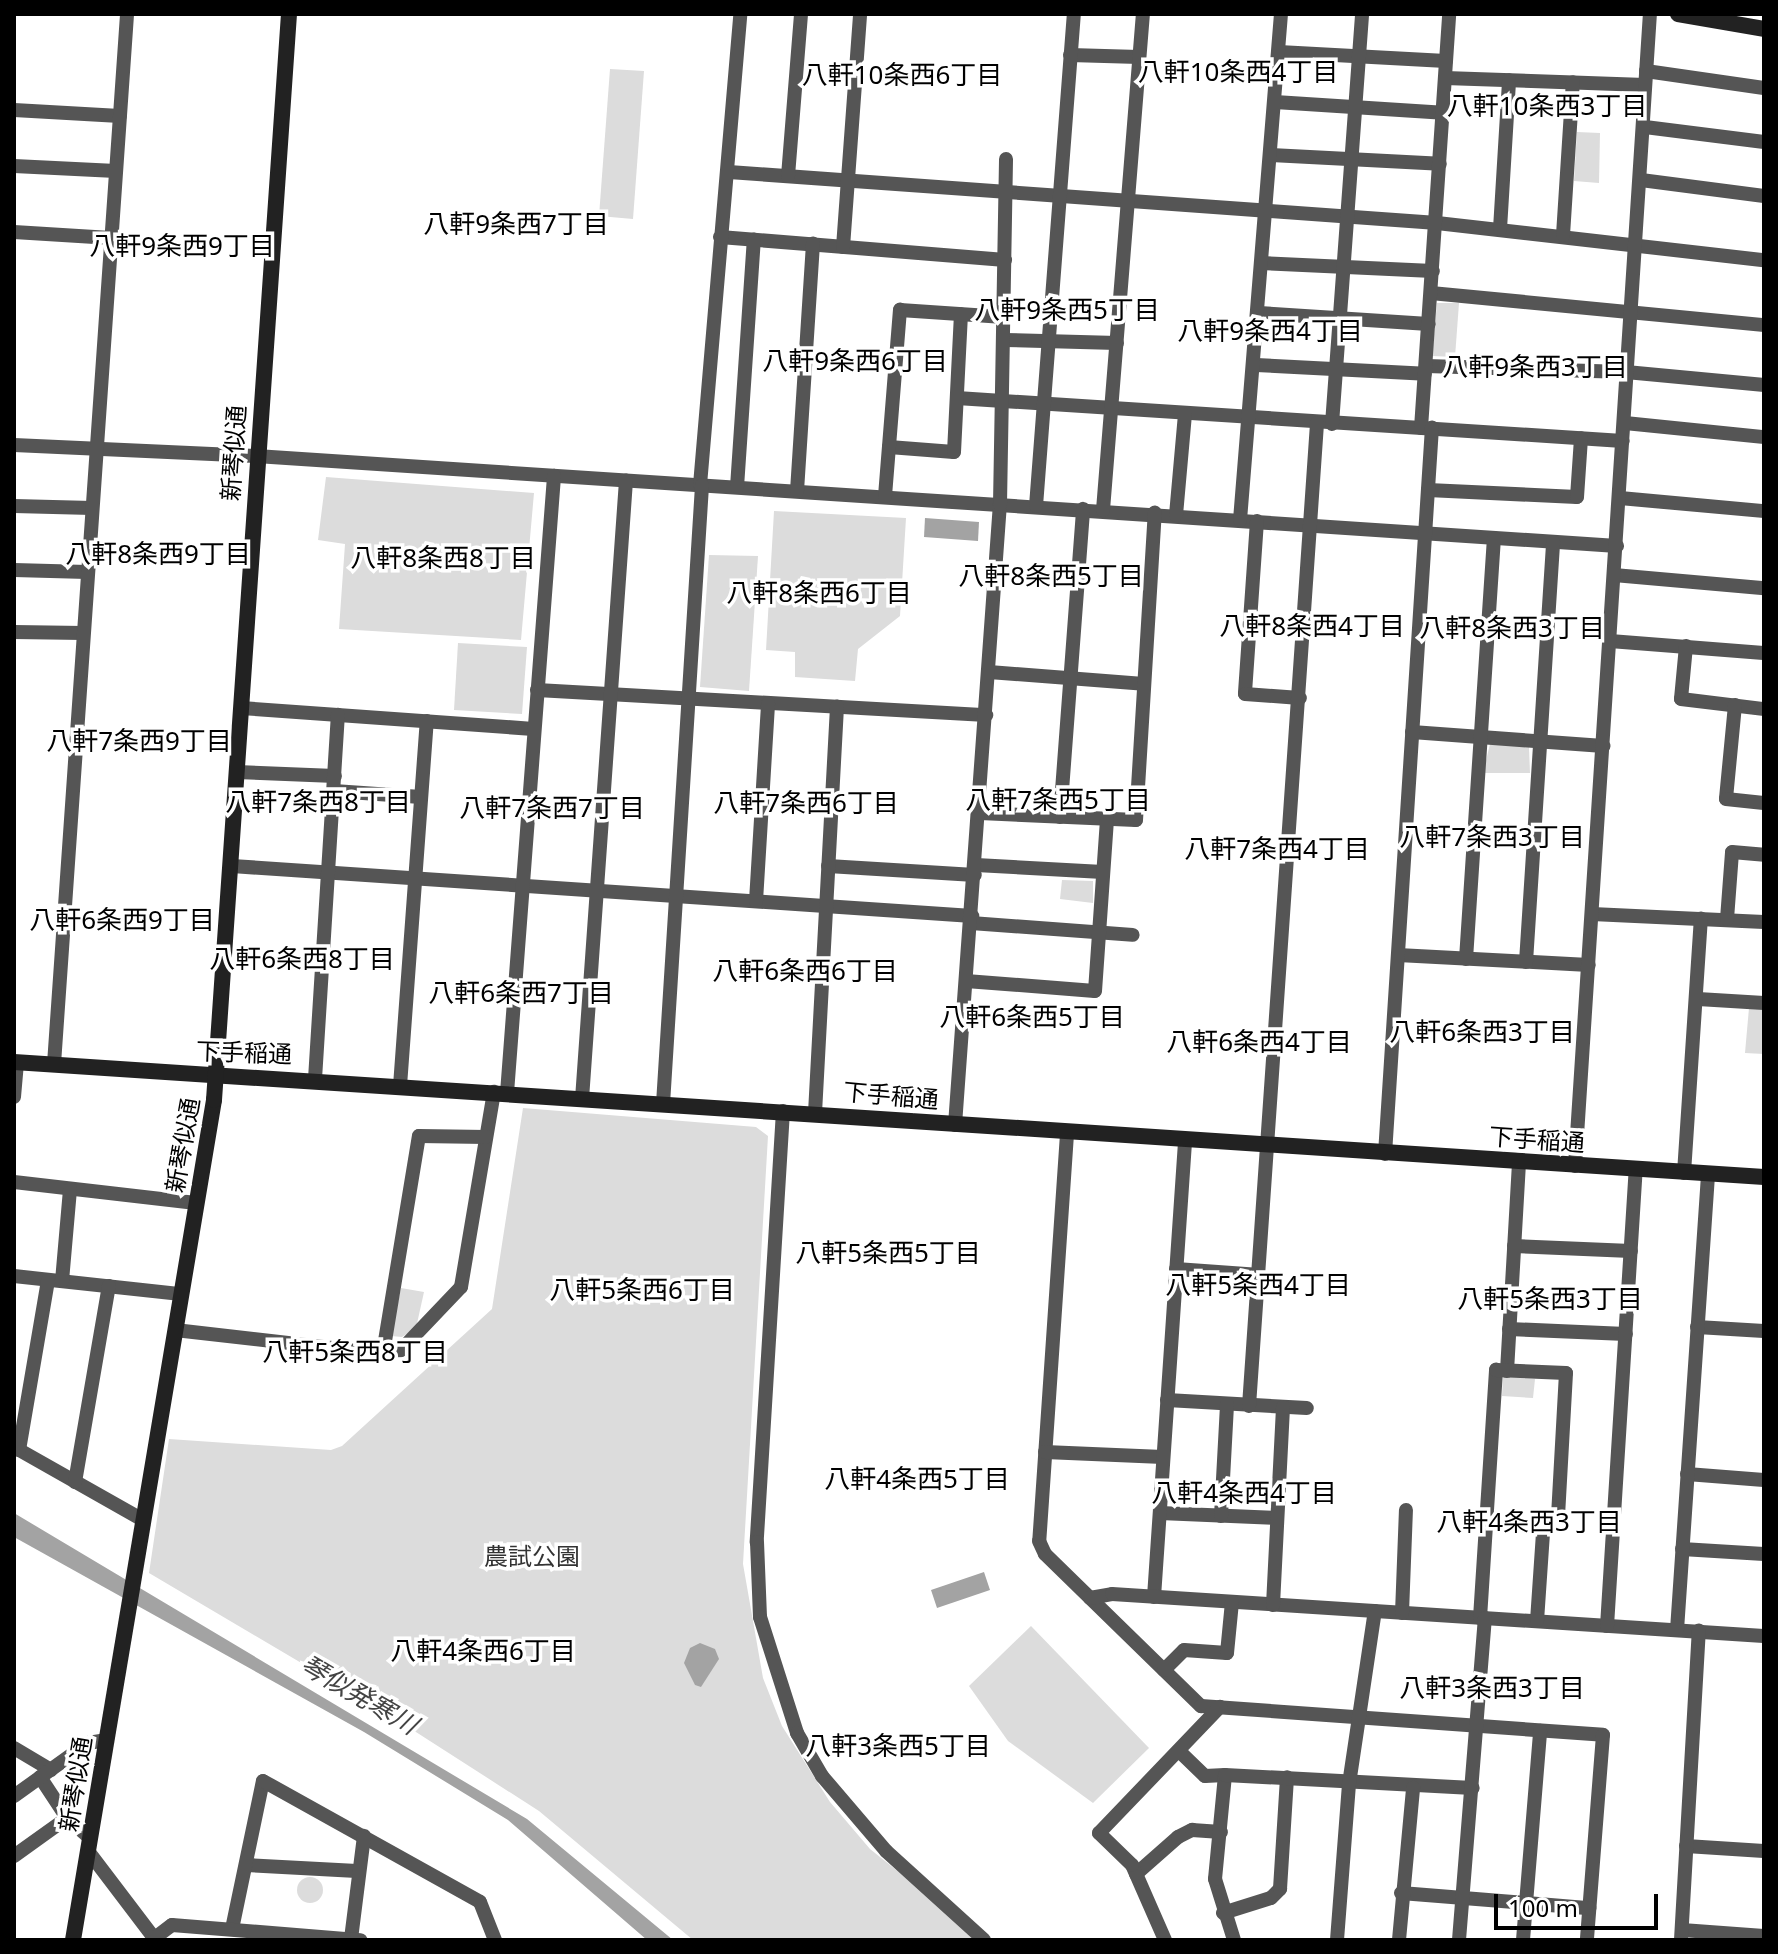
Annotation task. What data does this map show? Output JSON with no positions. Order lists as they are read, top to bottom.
{
  "streets": {
    "street": ["新琴似通", "下手稲通"]
  },
  "crossings": [
    ["新琴似通", "下手稲通"]
  ],
  "districts": [
    "八軒10条西4丁目",
    "八軒10条西6丁目",
    "八軒10条西3丁目",
    "八軒9条西7丁目",
    "八軒9条西9丁目",
    "八軒9条西5丁目",
    "八軒9条西4丁目",
    "八軒9条西6丁目",
    "八軒9条西3丁目",
    "八軒8条西9丁目",
    "八軒8条西8丁目",
    "八軒8条西5丁目",
    "八軒8条西6丁目",
    "八軒8条西4丁目",
    "八軒8条西3丁目",
    "八軒7条西9丁目",
    "八軒7条西5丁目",
    "八軒7条西8丁目",
    "八軒7条西6丁目",
    "八軒7条西7丁目",
    "八軒7条西3丁目",
    "八軒7条西4丁目",
    "八軒6条西9丁目",
    "八軒6条西8丁目",
    "八軒6条西6丁目",
    "八軒6条西7丁目",
    "八軒6条西5丁目",
    "八軒6条西3丁目",
    "八軒6条西4丁目",
    "八軒5条西5丁目",
    "八軒5条西4丁目",
    "八軒5条西6丁目",
    "八軒5条西3丁目",
    "八軒5条西8丁目",
    "八軒4条西5丁目",
    "八軒4条西4丁目",
    "八軒4条西3丁目",
    "八軒4条西6丁目",
    "八軒3条西3丁目",
    "八軒3条西5丁目"
  ],
  "water": ["琴似発寒川"],
  "parks": ["農試公園"],
  "scale_bar": "100 m"
}
